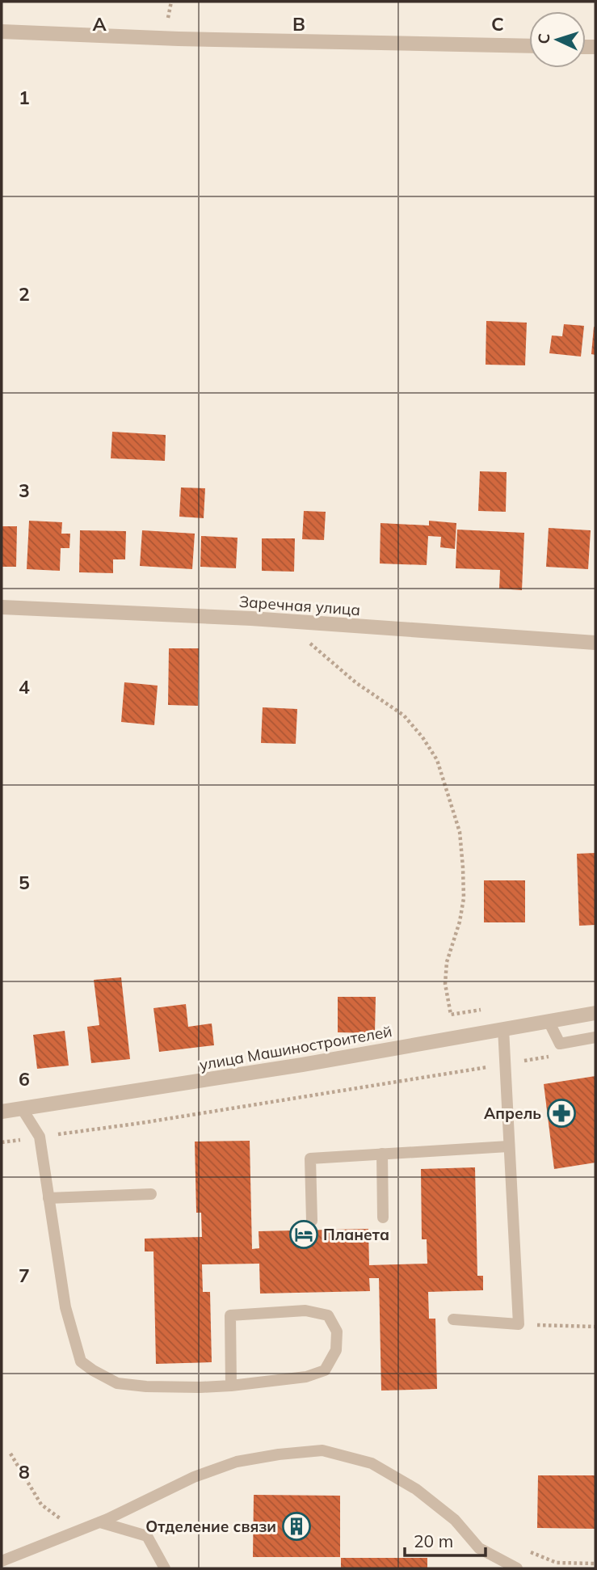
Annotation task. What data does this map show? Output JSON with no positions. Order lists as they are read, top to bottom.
{
  "streets": {
    "street": ["Заречная улица", "улица Машиностроителей"]
  },
  "places": {
    "pharmacy": ["Апрель"],
    "hotel": ["Планета"],
    "building": ["Отделение связи"]
  },
  "scale_bar": "20 m",
  "north": "left",
  "grid": {
    "columns": ["A", "B", "C"],
    "rows": [
      "1",
      "2",
      "3",
      "4",
      "5",
      "6",
      "7",
      "8"
    ]
  }
}
